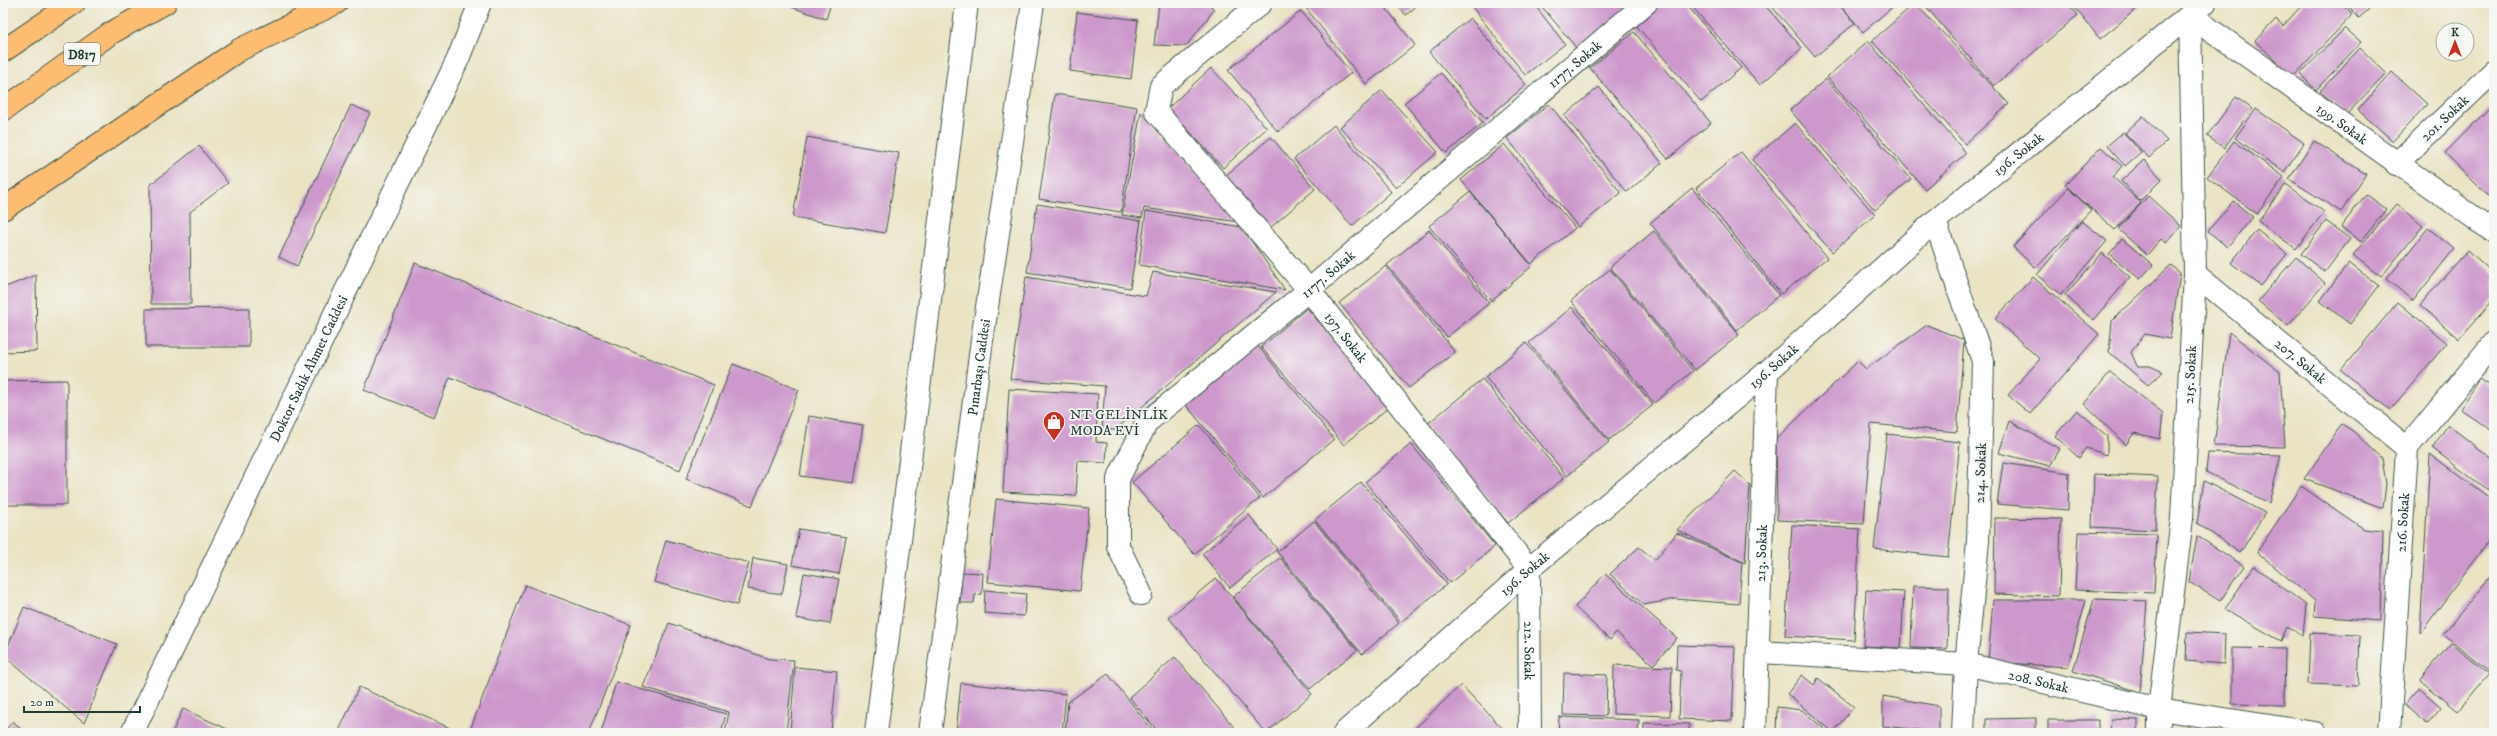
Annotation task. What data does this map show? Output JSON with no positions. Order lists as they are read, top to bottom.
{
  "streets": {
    "highway": ["D817"],
    "street": [
      "1177. Sokak",
      "201. Sokak",
      "199. Sokak",
      "196. Sokak",
      "197. Sokak",
      "207. Sokak",
      "Pınarbaşı Caddesi",
      "Doktor Sadık Ahmet Caddesi",
      "215. Sokak",
      "214. Sokak",
      "216. Sokak",
      "213. Sokak",
      "212. Sokak",
      "208. Sokak"
    ]
  },
  "crossings": [
    ["1177. Sokak", "197. Sokak"],
    ["201. Sokak", "199. Sokak"],
    ["199. Sokak", "196. Sokak"],
    ["199. Sokak", "215. Sokak"],
    ["196. Sokak", "197. Sokak"],
    ["196. Sokak", "215. Sokak"],
    ["196. Sokak", "214. Sokak"],
    ["196. Sokak", "213. Sokak"],
    ["196. Sokak", "212. Sokak"],
    ["197. Sokak", "212. Sokak"],
    ["207. Sokak", "215. Sokak"],
    ["207. Sokak", "216. Sokak"],
    ["215. Sokak", "208. Sokak"],
    ["214. Sokak", "208. Sokak"],
    ["213. Sokak", "208. Sokak"]
  ],
  "places": {
    "shop": ["NT GELİNLİK MODA EVİ"]
  },
  "scale_bar": "20 m",
  "north": "top"
}
